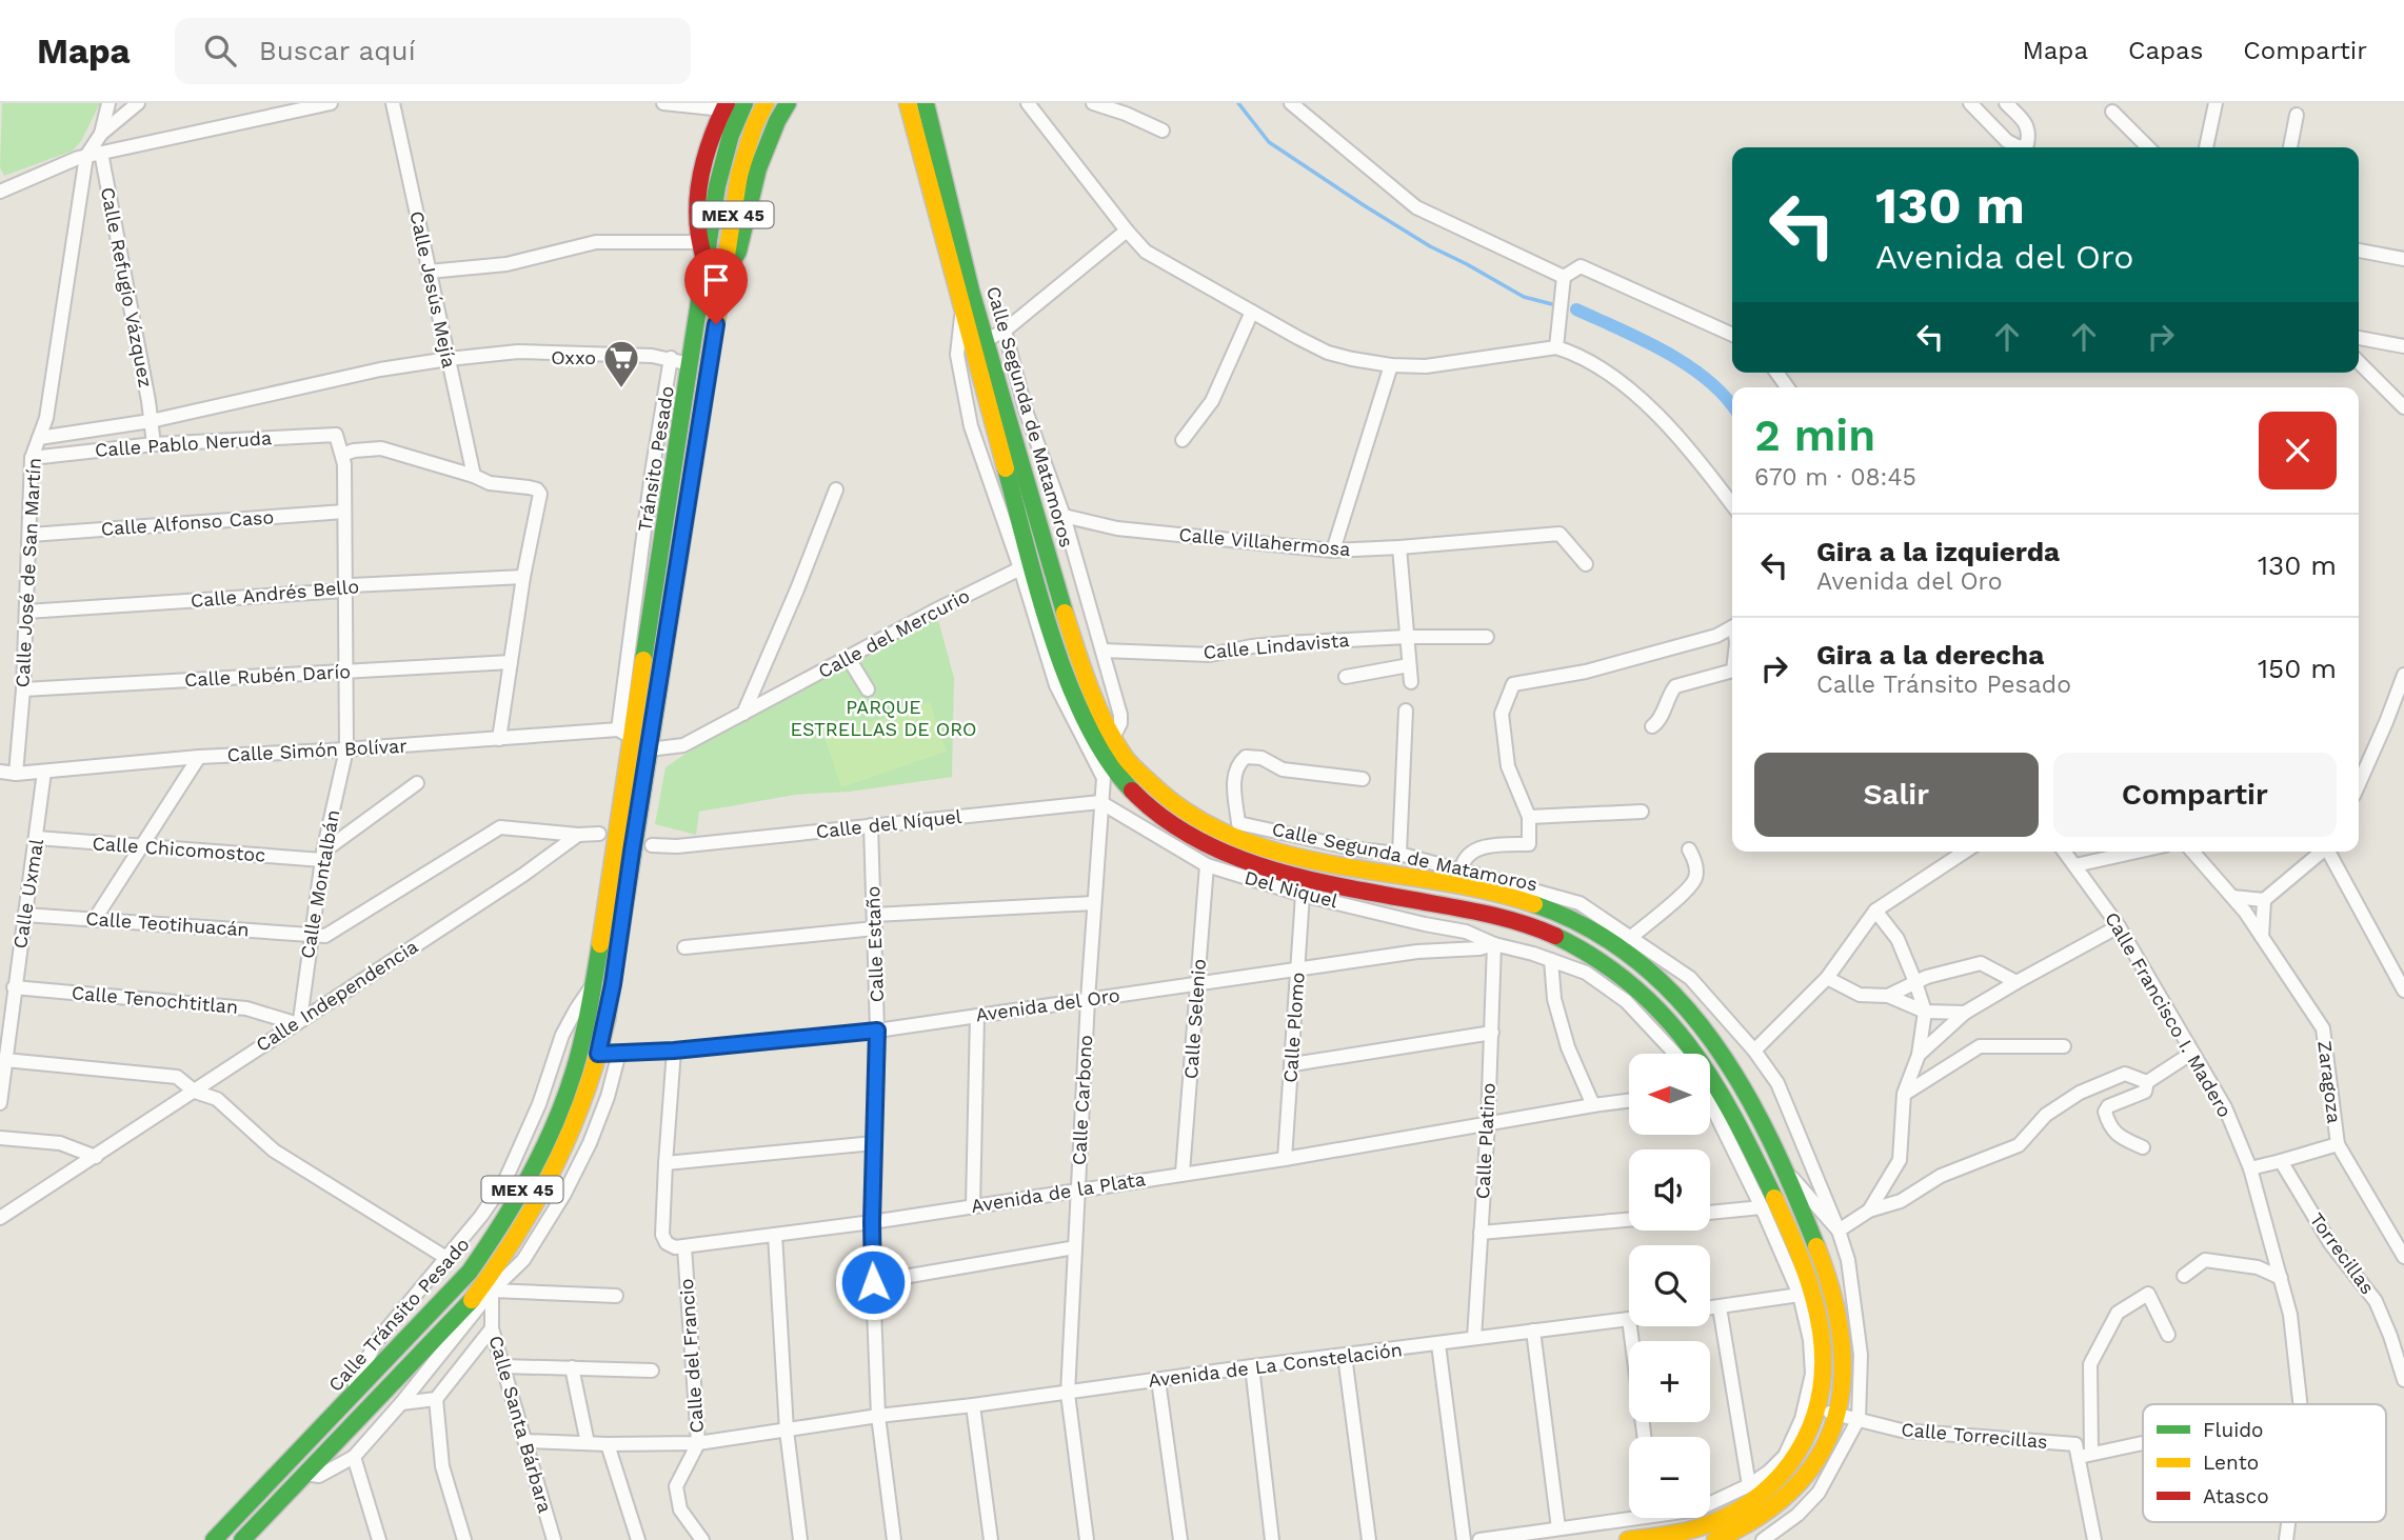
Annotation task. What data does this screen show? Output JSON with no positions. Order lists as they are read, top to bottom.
{
  "streets": {
    "main road": [
      "MEX 45",
      "Calle Segunda de Matamoros",
      "Tránsito Pesado",
      "Calle Tránsito Pesado"
    ],
    "street": [
      "Calle Refugio Vázquez",
      "Calle Jesús Mejía",
      "Calle Pablo Neruda",
      "Calle Alfonso Caso",
      "Calle Villahermosa",
      "Calle José de San Martín",
      "Calle Andrés Bello",
      "Calle del Mercurio",
      "Calle Lindavista",
      "Calle Rubén Darío",
      "Calle Simón Bolívar",
      "Calle del Níquel",
      "Calle Chicomostoc",
      "Calle Montalbán",
      "Del Niquel",
      "Calle Uxmal",
      "Calle Teotihuacán",
      "Calle Estaño",
      "Calle Independencia",
      "Calle Tenochtitlan",
      "Avenida del Oro",
      "Calle Francisco I. Madero",
      "Calle Selenio",
      "Calle Plomo",
      "Zaragoza",
      "Calle Carbono",
      "Calle Platino",
      "Avenida de la Plata",
      "Torrecillas",
      "Calle del Francio",
      "Avenida de La Constelación",
      "Calle Santa Bárbara",
      "Calle Torrecillas"
    ]
  },
  "crossings": [
    ["MEX 45", "Tránsito Pesado"],
    ["MEX 45", "Calle del Mercurio"],
    ["MEX 45", "Avenida del Oro"],
    ["MEX 45", "Calle Santa Bárbara"],
    ["Calle Refugio Vázquez", "Calle Pablo Neruda"],
    ["Calle Segunda de Matamoros", "Calle Carbono"],
    ["Calle Segunda de Matamoros", "Calle Torrecillas"],
    ["Calle Pablo Neruda", "Calle José de San Martín"],
    ["Calle Pablo Neruda", "Calle Montalbán"],
    ["Tránsito Pesado", "Calle del Mercurio"],
    ["Tránsito Pesado", "Calle Simón Bolívar"],
    ["Tránsito Pesado", "Calle Tránsito Pesado"],
    ["Calle Alfonso Caso", "Calle José de San Martín"],
    ["Calle Alfonso Caso", "Calle Montalbán"],
    ["Calle José de San Martín", "Calle Andrés Bello"],
    ["Calle José de San Martín", "Calle Rubén Darío"],
    ["Calle José de San Martín", "Calle Simón Bolívar"],
    ["Calle Andrés Bello", "Calle Montalbán"],
    ["Calle Rubén Darío", "Calle Montalbán"],
    ["Calle Simón Bolívar", "Calle Montalbán"],
    ["Calle Simón Bolívar", "Calle Uxmal"],
    ["Calle Simón Bolívar", "Calle Tránsito Pesado"],
    ["Calle del Níquel", "Del Niquel"],
    ["Calle del Níquel", "Calle Estaño"],
    ["Calle del Níquel", "Calle Carbono"],
    ["Calle Chicomostoc", "Calle Montalbán"],
    ["Calle Chicomostoc", "Calle Uxmal"],
    ["Calle Montalbán", "Calle Teotihuacán"],
    ["Calle Montalbán", "Calle Independencia"],
    ["Calle Montalbán", "Calle Tenochtitlan"],
    ["Del Niquel", "Avenida del Oro"],
    ["Del Niquel", "Calle Selenio"],
    ["Del Niquel", "Calle Plomo"],
    ["Del Niquel", "Calle Carbono"],
    ["Del Niquel", "Calle Platino"],
    ["Calle Uxmal", "Calle Teotihuacán"],
    ["Calle Uxmal", "Calle Tenochtitlan"],
    ["Calle Estaño", "Avenida del Oro"],
    ["Calle Estaño", "Avenida de la Plata"],
    ["Calle Estaño", "Avenida de La Constelación"],
    ["Calle Independencia", "Calle Tenochtitlan"],
    ["Avenida del Oro", "Calle Selenio"],
    ["Avenida del Oro", "Calle Plomo"],
    ["Avenida del Oro", "Calle Carbono"],
    ["Avenida del Oro", "Calle Platino"],
    ["Calle Selenio", "Avenida de la Plata"],
    ["Calle Plomo", "Avenida de la Plata"],
    ["Calle Carbono", "Avenida de la Plata"],
    ["Calle Carbono", "Avenida de La Constelación"],
    ["Calle Platino", "Avenida de la Plata"],
    ["Calle Platino", "Avenida de La Constelación"],
    ["Avenida de la Plata", "Calle del Francio"],
    ["Calle del Francio", "Avenida de La Constelación"],
    ["Avenida de La Constelación", "Calle Santa Bárbara"]
  ],
  "parks": ["PARQUE ESTRELLAS DE ORO"],
  "places": {
    "supermarket": ["Oxxo"]
  },
  "legend": ["Fluido", "Lento", "Atasco"],
  "north": "left",
  "page": {
    "header": "Mapa",
    "search": "Buscar aquí",
    "nav": ["Mapa", "Capas", "Compartir"],
    "turn": ["130 m", "Avenida del Oro"],
    "heading": ["2 min", "670 m · 08:45"],
    "list": [
      {
        "name": "Gira a la izquierda",
        "note": "Avenida del Oro",
        "value": "130 m"
      },
      {
        "name": "Gira a la derecha",
        "note": "Calle Tránsito Pesado",
        "value": "150 m"
      }
    ],
    "buttons": ["Salir", "Compartir"],
    "map_buttons": ["+", "−"]
  }
}
